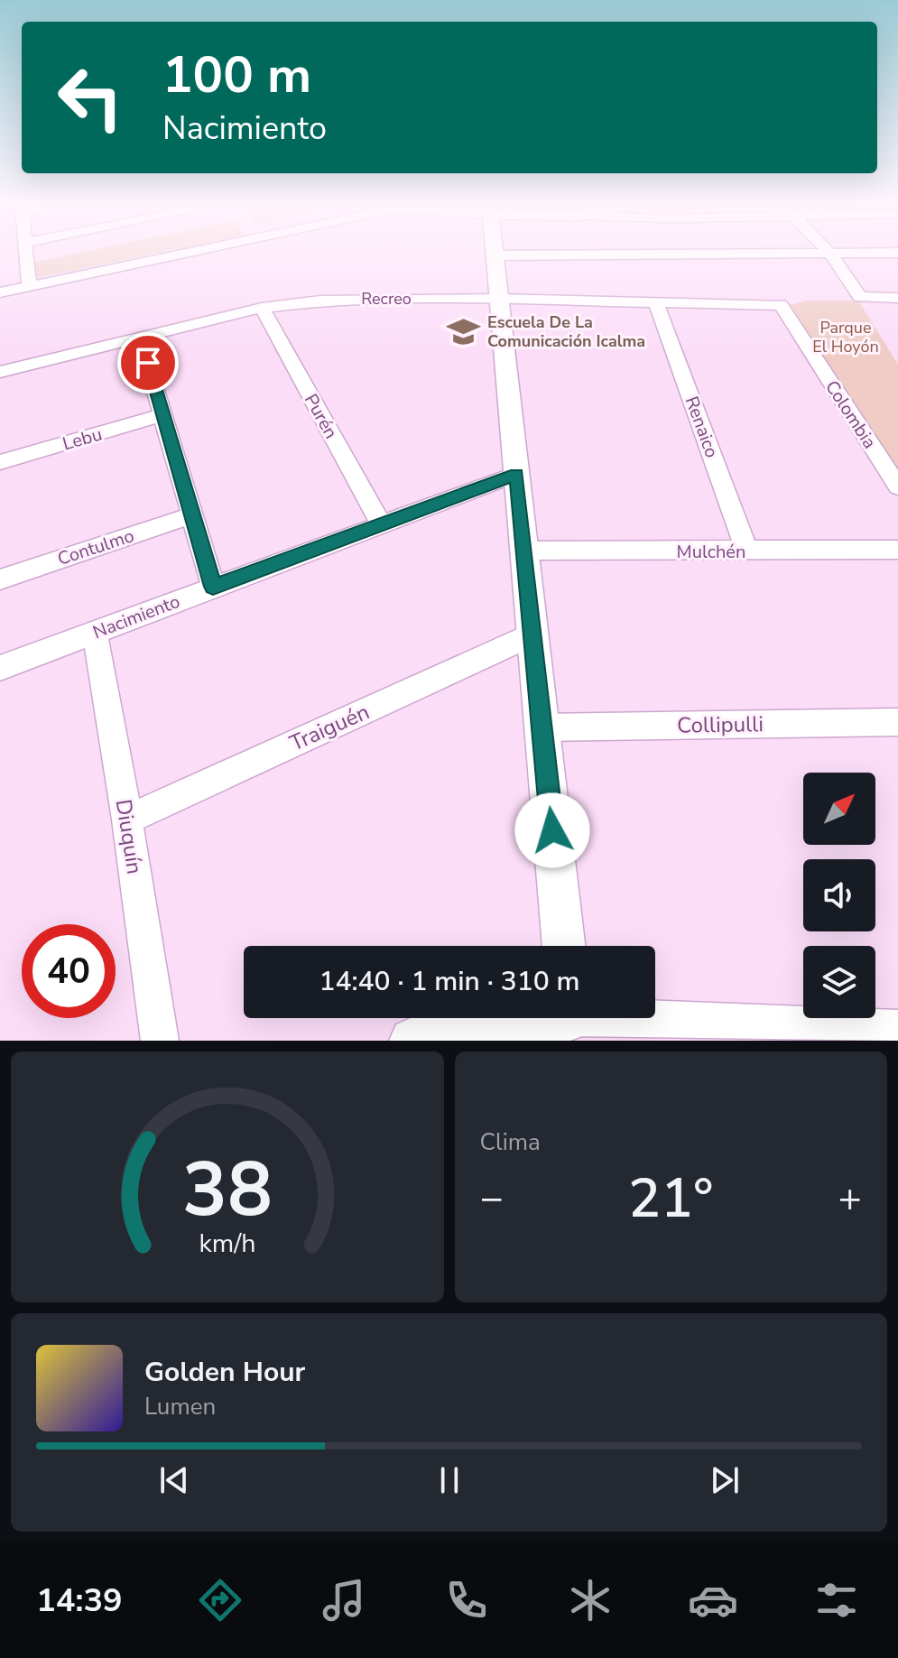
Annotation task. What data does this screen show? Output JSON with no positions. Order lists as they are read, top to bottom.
{
  "streets": {
    "street": [
      "Recreo",
      "Colombia",
      "Purén",
      "Renaico",
      "Lebu",
      "Contulmo",
      "Mulchén",
      "Nacimiento",
      "Collipulli",
      "Traiguén",
      "Diuquín"
    ]
  },
  "crossings": [
    ["Recreo", "Colombia"],
    ["Recreo", "Purén"],
    ["Recreo", "Renaico"],
    ["Purén", "Nacimiento"],
    ["Renaico", "Mulchén"],
    ["Nacimiento", "Diuquín"],
    ["Traiguén", "Diuquín"]
  ],
  "parks": ["Parque El Hoyón"],
  "places": {
    "school or university": ["Escuela De La Comunicación Icalma"]
  },
  "north": "top right",
  "page": {
    "turn": ["100 m", "Nacimiento"],
    "limit": "40",
    "trip": "14:40 · 1 min · 310 m",
    "tile": "Clima",
    "heat": ["−", "21°", "+"],
    "song": ["Golden Hour", "Lumen"],
    "tabs": "14:39",
    "gauge": ["38", "km/h"]
  }
}
